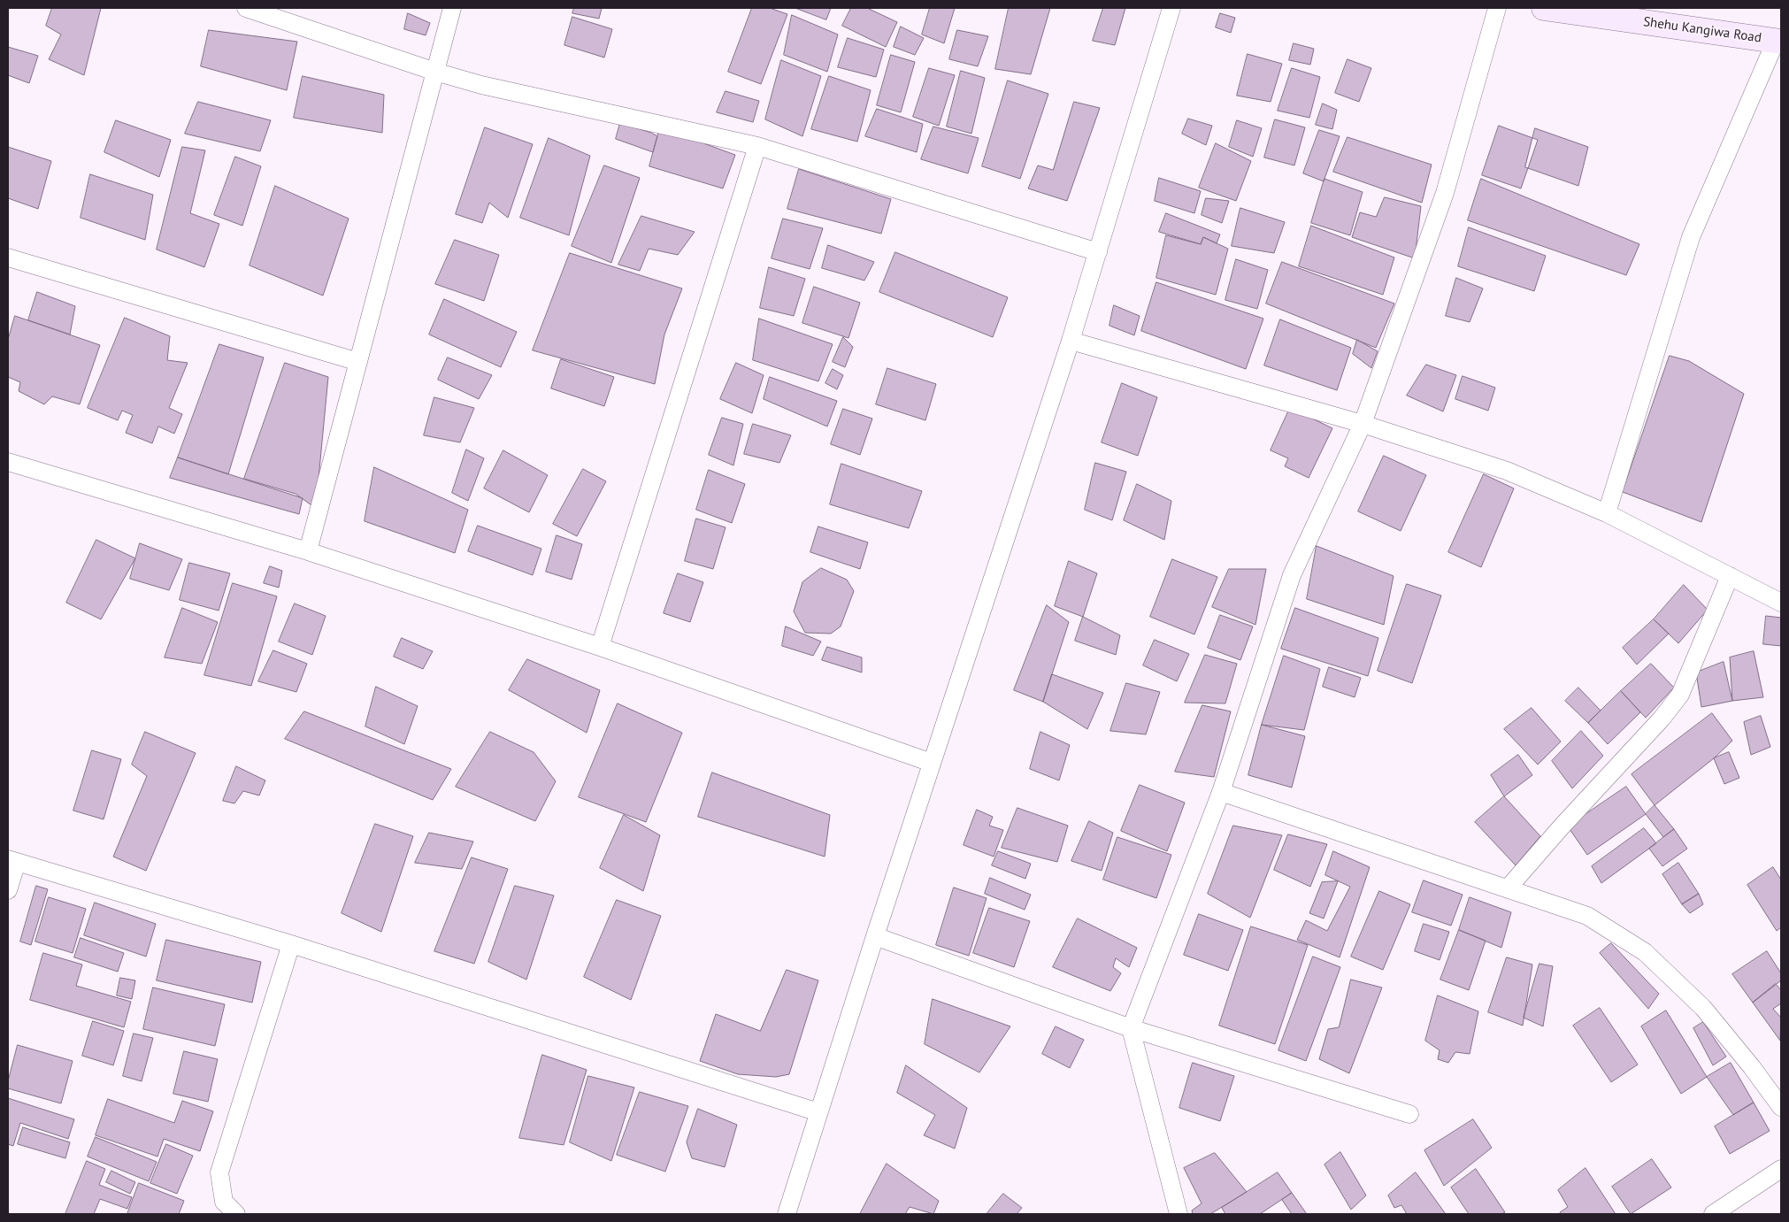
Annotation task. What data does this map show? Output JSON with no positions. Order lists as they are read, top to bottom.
{
  "streets": {
    "main road": ["Shehu Kangiwa Road"]
  }
}
